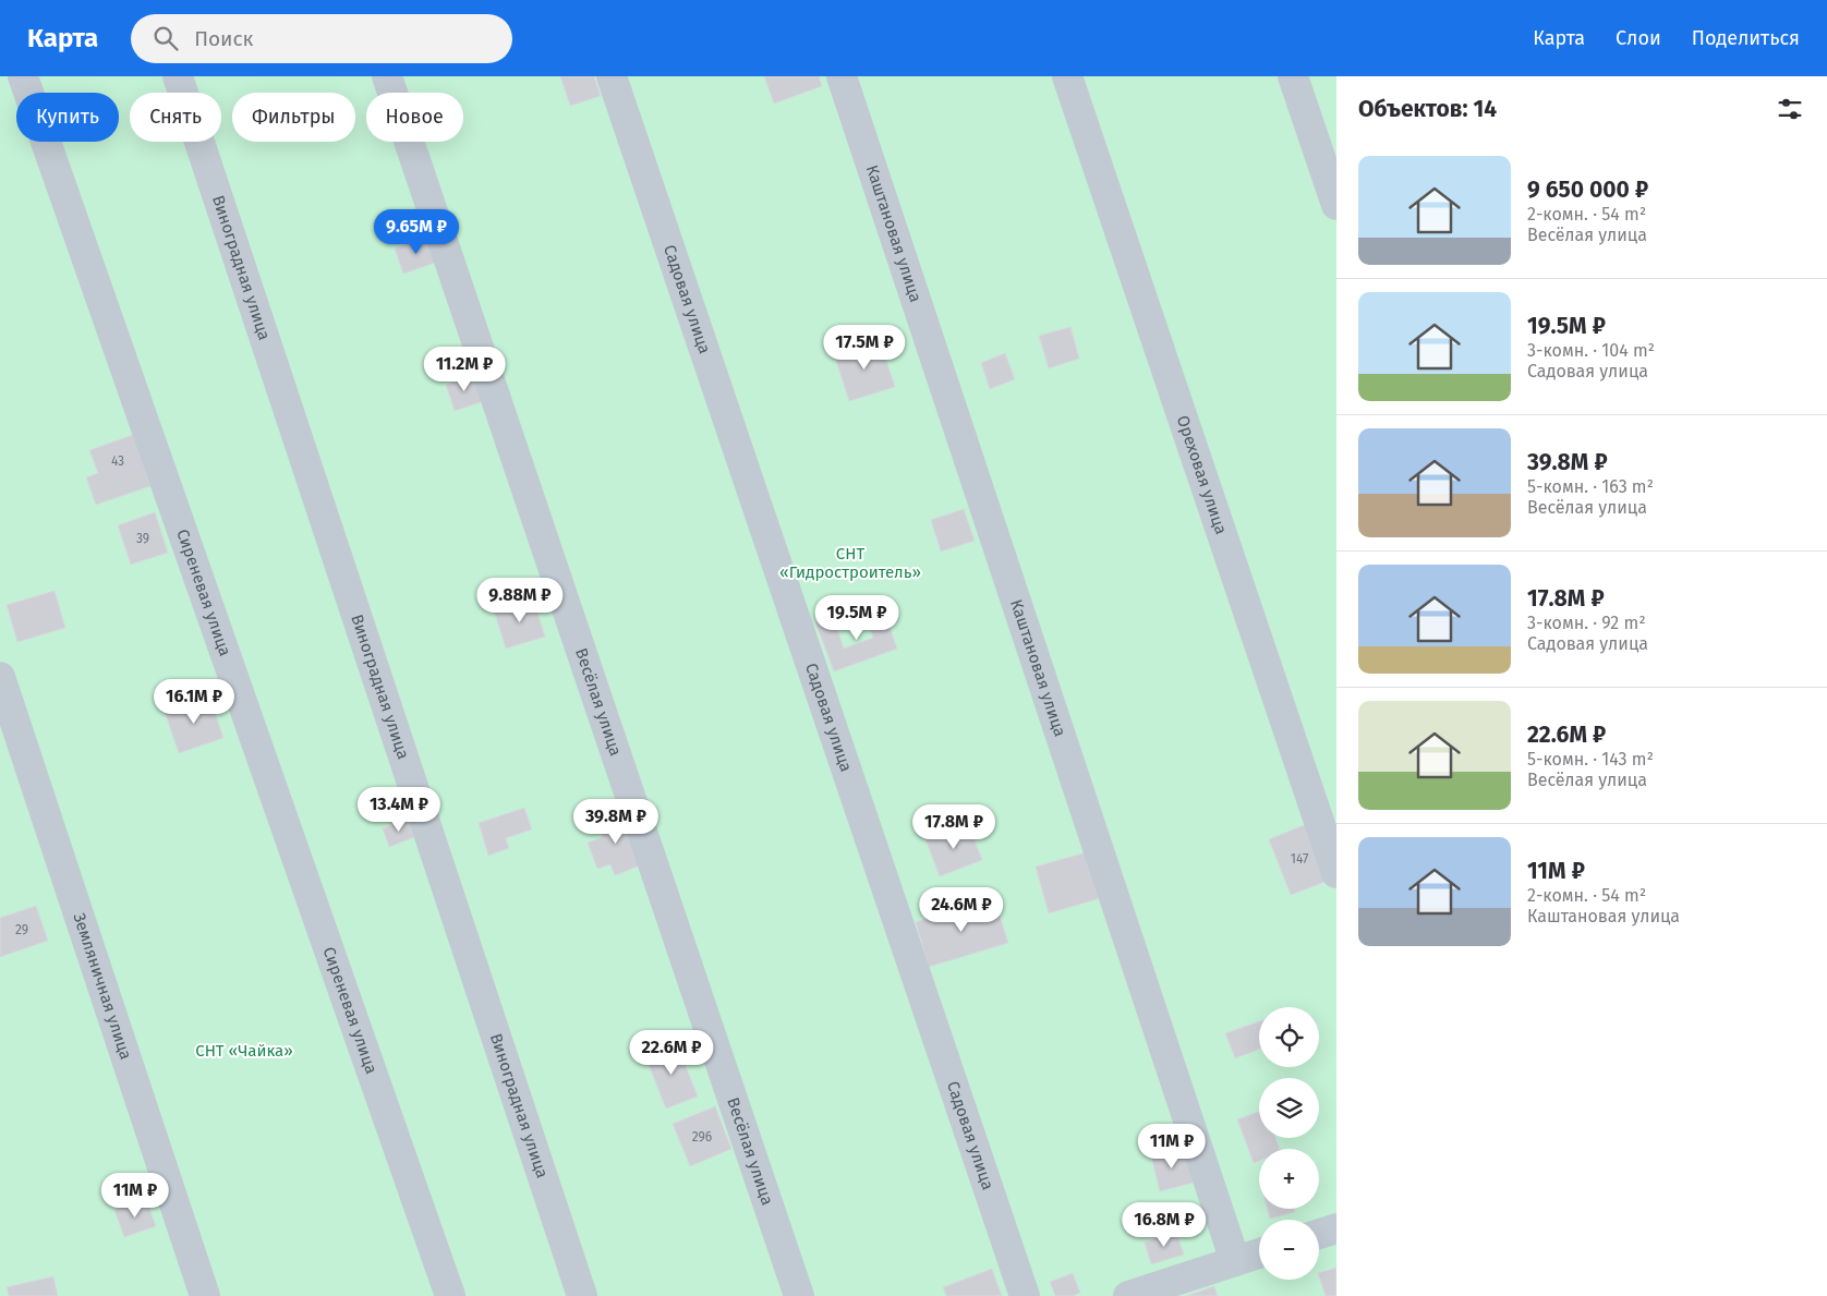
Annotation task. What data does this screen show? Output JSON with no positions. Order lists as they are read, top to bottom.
{
  "streets": {
    "street": [
      "Каштановая улица",
      "Виноградная улица",
      "Садовая улица",
      "Ореховая улица",
      "Сиреневая улица",
      "Весёлая улица",
      "Земляничная улица"
    ]
  },
  "parks": ["СНТ «Гидростроитель»", "СНТ «Чайка»"],
  "house_numbers": [
    "43",
    "39",
    "147",
    "29",
    "296"
  ],
  "page": {
    "header": "Карта",
    "search": "Поиск",
    "nav": ["Карта", "Слои", "Поделиться"],
    "heading": "Объектов: 14",
    "chip": [
      "Купить",
      "Снять",
      "Фильтры",
      "Новое"
    ],
    "list": [
      {
        "name": "9 650 000 ₽",
        "note": "2-комн. · 54 m² · Весёлая улица"
      },
      {
        "name": "19.5M ₽",
        "note": "3-комн. · 104 m² · Садовая улица"
      },
      {
        "name": "39.8M ₽",
        "note": "5-комн. · 163 m² · Весёлая улица"
      },
      {
        "name": "17.8M ₽",
        "note": "3-комн. · 92 m² · Садовая улица"
      },
      {
        "name": "22.6M ₽",
        "note": "5-комн. · 143 m² · Весёлая улица"
      },
      {
        "name": "11M ₽",
        "note": "2-комн. · 54 m² · Каштановая улица"
      }
    ],
    "price": [
      "9.65M ₽",
      "17.5M ₽",
      "11.2M ₽",
      "9.88M ₽",
      "19.5M ₽",
      "16.1M ₽",
      "13.4M ₽",
      "39.8M ₽",
      "17.8M ₽",
      "24.6M ₽",
      "22.6M ₽",
      "11M ₽",
      "11M ₽",
      "16.8M ₽"
    ],
    "map_buttons": ["+", "−"]
  }
}
